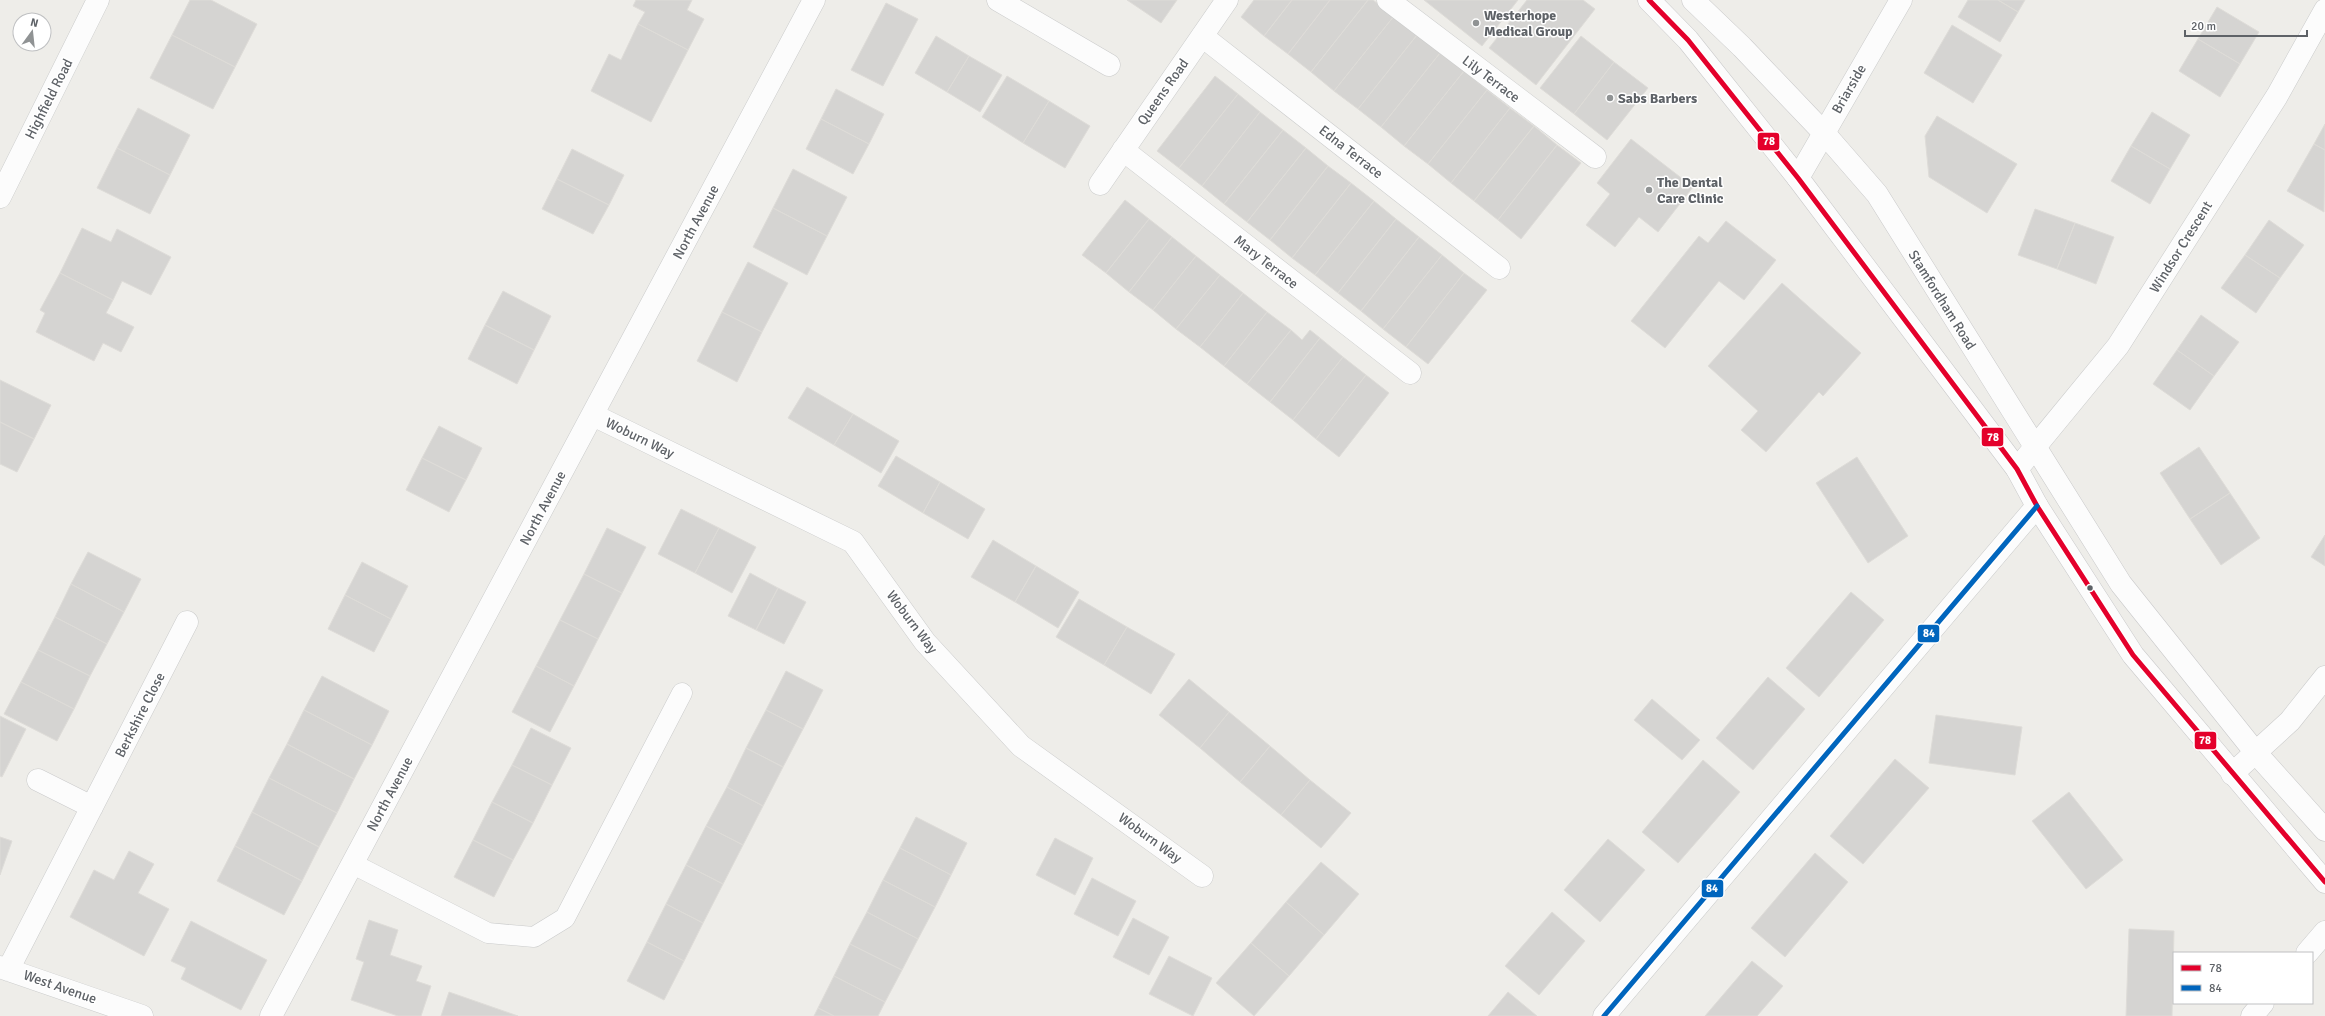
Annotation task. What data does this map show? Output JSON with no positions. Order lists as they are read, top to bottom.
{
  "streets": {
    "street": [
      "Lily Terrace",
      "Briarside",
      "Queens Road",
      "Highfield Road",
      "Edna Terrace",
      "North Avenue",
      "Windsor Crescent",
      "Mary Terrace",
      "Stamfordham Road",
      "Woburn Way",
      "Berkshire Close",
      "West Avenue"
    ]
  },
  "crossings": [
    ["Briarside", "Stamfordham Road"],
    ["Queens Road", "Edna Terrace"],
    ["Queens Road", "Mary Terrace"],
    ["North Avenue", "Woburn Way"],
    ["Windsor Crescent", "Stamfordham Road"],
    ["Berkshire Close", "West Avenue"]
  ],
  "places": ["Westerhope Medical Group", "Sabs Barbers", "The Dental Care Clinic"],
  "lines": ["transit line 78", "transit line 84"],
  "legend": ["78", "84"],
  "scale_bar": "20 m",
  "north": "top"
}
